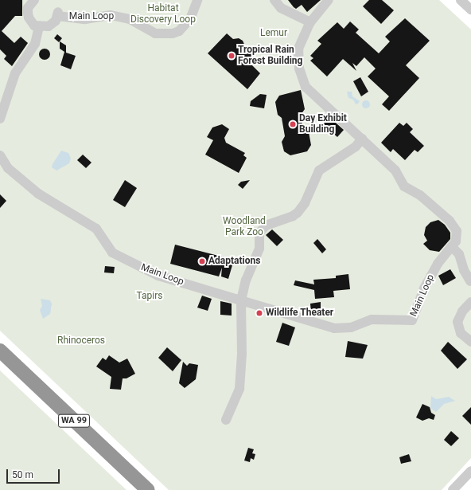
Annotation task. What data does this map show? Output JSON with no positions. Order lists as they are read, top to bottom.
{
  "streets": {
    "highway": ["WA 99"],
    "street": ["Main Loop"]
  },
  "parks": [
    "Habitat Discovery Loop",
    "Lemur",
    "Woodland Park Zoo",
    "Tapirs",
    "Rhinoceros"
  ],
  "places": [
    "Tropical Rain Forest Building",
    "Day Exhibit Building",
    "Adaptations",
    "Wildlife Theater"
  ],
  "scale_bar": "50 m"
}
